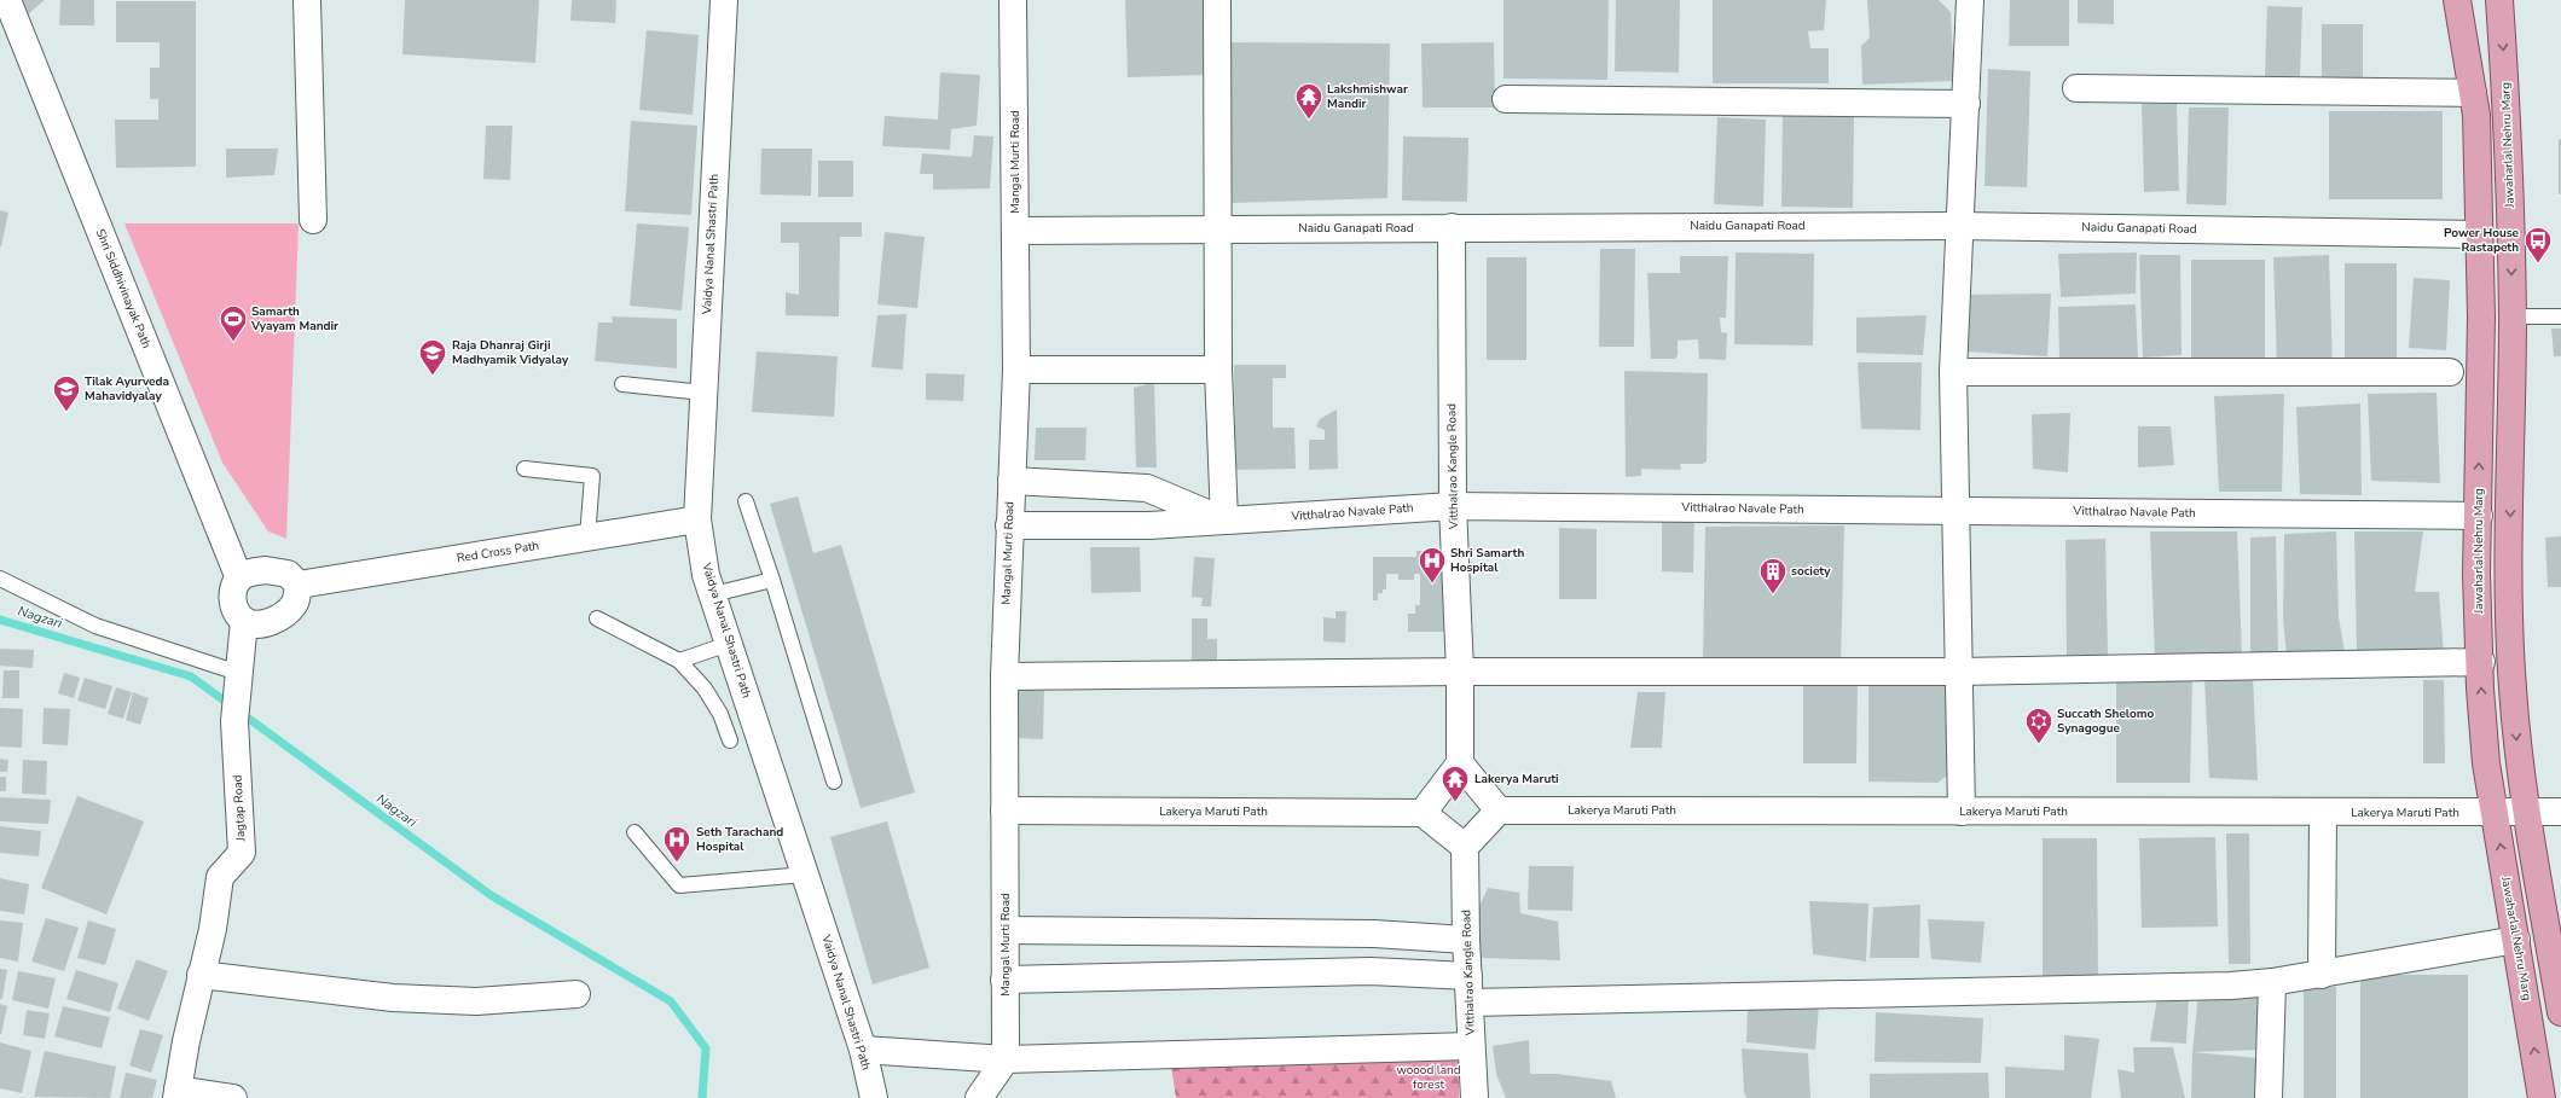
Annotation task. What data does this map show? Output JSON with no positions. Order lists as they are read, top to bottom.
{
  "streets": {
    "main road": ["Jawaharlal Nehru Marg"],
    "street": [
      "Mangal Murti Road",
      "Naidu Ganapati Road",
      "Vaidya Nanal Shastri Path",
      "Shri Siddhivinayak Path",
      "Vitthalrao Kangle Road",
      "Vitthalrao Navale Path",
      "Red Cross Path",
      "Jagtap Road",
      "Lakerya Maruti Path"
    ]
  },
  "crossings": [
    ["Jawaharlal Nehru Marg", "Naidu Ganapati Road"],
    ["Jawaharlal Nehru Marg", "Vitthalrao Navale Path"],
    ["Jawaharlal Nehru Marg", "Lakerya Maruti Path"],
    ["Mangal Murti Road", "Naidu Ganapati Road"],
    ["Mangal Murti Road", "Vitthalrao Navale Path"],
    ["Mangal Murti Road", "Lakerya Maruti Path"],
    ["Naidu Ganapati Road", "Vitthalrao Kangle Road"],
    ["Vaidya Nanal Shastri Path", "Red Cross Path"],
    ["Shri Siddhivinayak Path", "Red Cross Path"],
    ["Shri Siddhivinayak Path", "Jagtap Road"],
    ["Vitthalrao Kangle Road", "Vitthalrao Navale Path"],
    ["Red Cross Path", "Jagtap Road"]
  ],
  "water": ["Nagzari"],
  "parks": ["woood land forest"],
  "places": {
    "temple": ["Lakshmishwar Mandir", "Lakerya Maruti"],
    "bus stop": ["Power House Rastapeth"],
    "sports": ["Samarth Vyayam Mandir"],
    "school or university": ["Raja Dhanraj Girji Madhyamik Vidyalay", "Tilak Ayurveda Mahavidyalay"],
    "hospital": ["Shri Samarth Hospital", "Seth Tarachand Hospital"],
    "building": ["society"],
    "synagogue": ["Succath Shelomo Synagogue"]
  }
}
